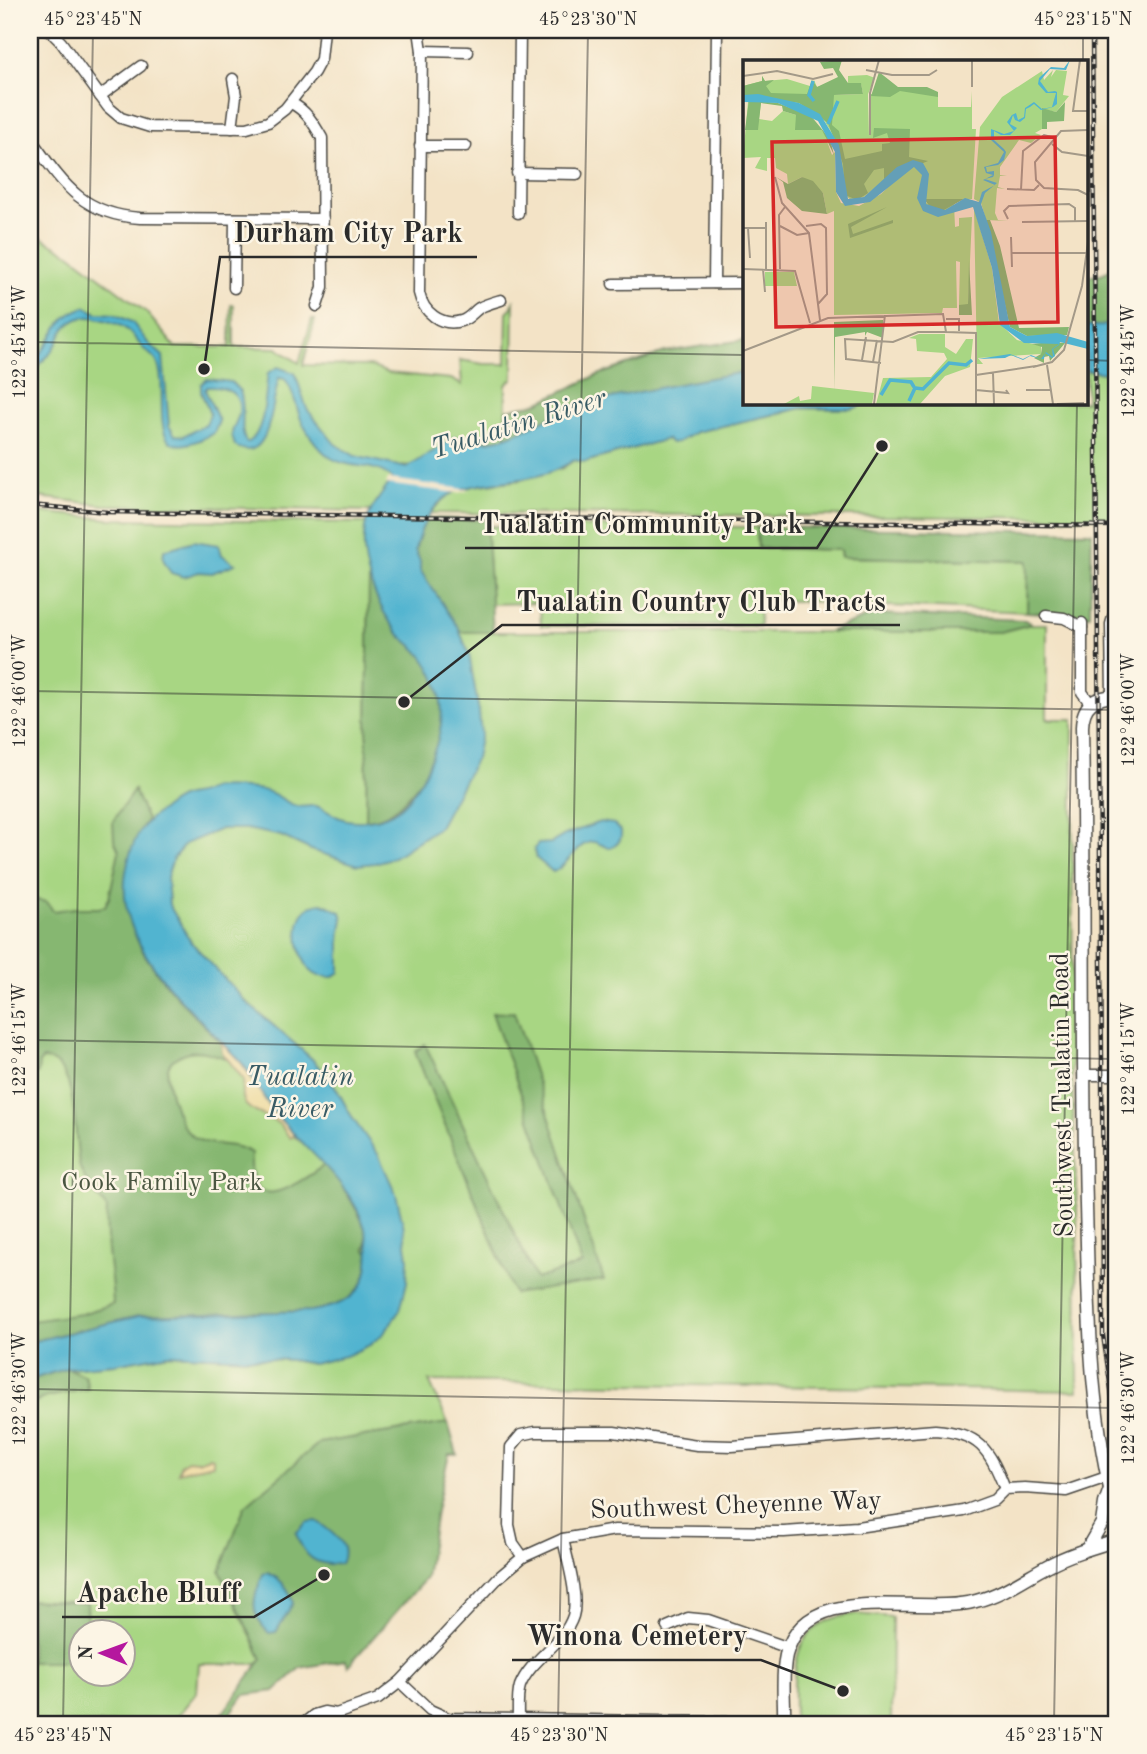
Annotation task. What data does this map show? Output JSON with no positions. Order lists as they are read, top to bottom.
{
  "streets": {
    "main road": ["Southwest Tualatin Road"],
    "street": ["Southwest Cheyenne Way"]
  },
  "water": ["Tualatin River"],
  "parks": ["Cook Family Park"],
  "places": [
    "Durham City Park",
    "Tualatin Community Park",
    "Tualatin Country Club Tracts",
    "Apache Bluff",
    "Winona Cemetery"
  ],
  "north": "left",
  "coordinates": [
    "45°23'45\"N",
    "45°23'30\"N",
    "45°23'15\"N",
    "122°45'45\"W",
    "122°46'00\"W",
    "122°46'15\"W",
    "122°46'30\"W"
  ]
}
